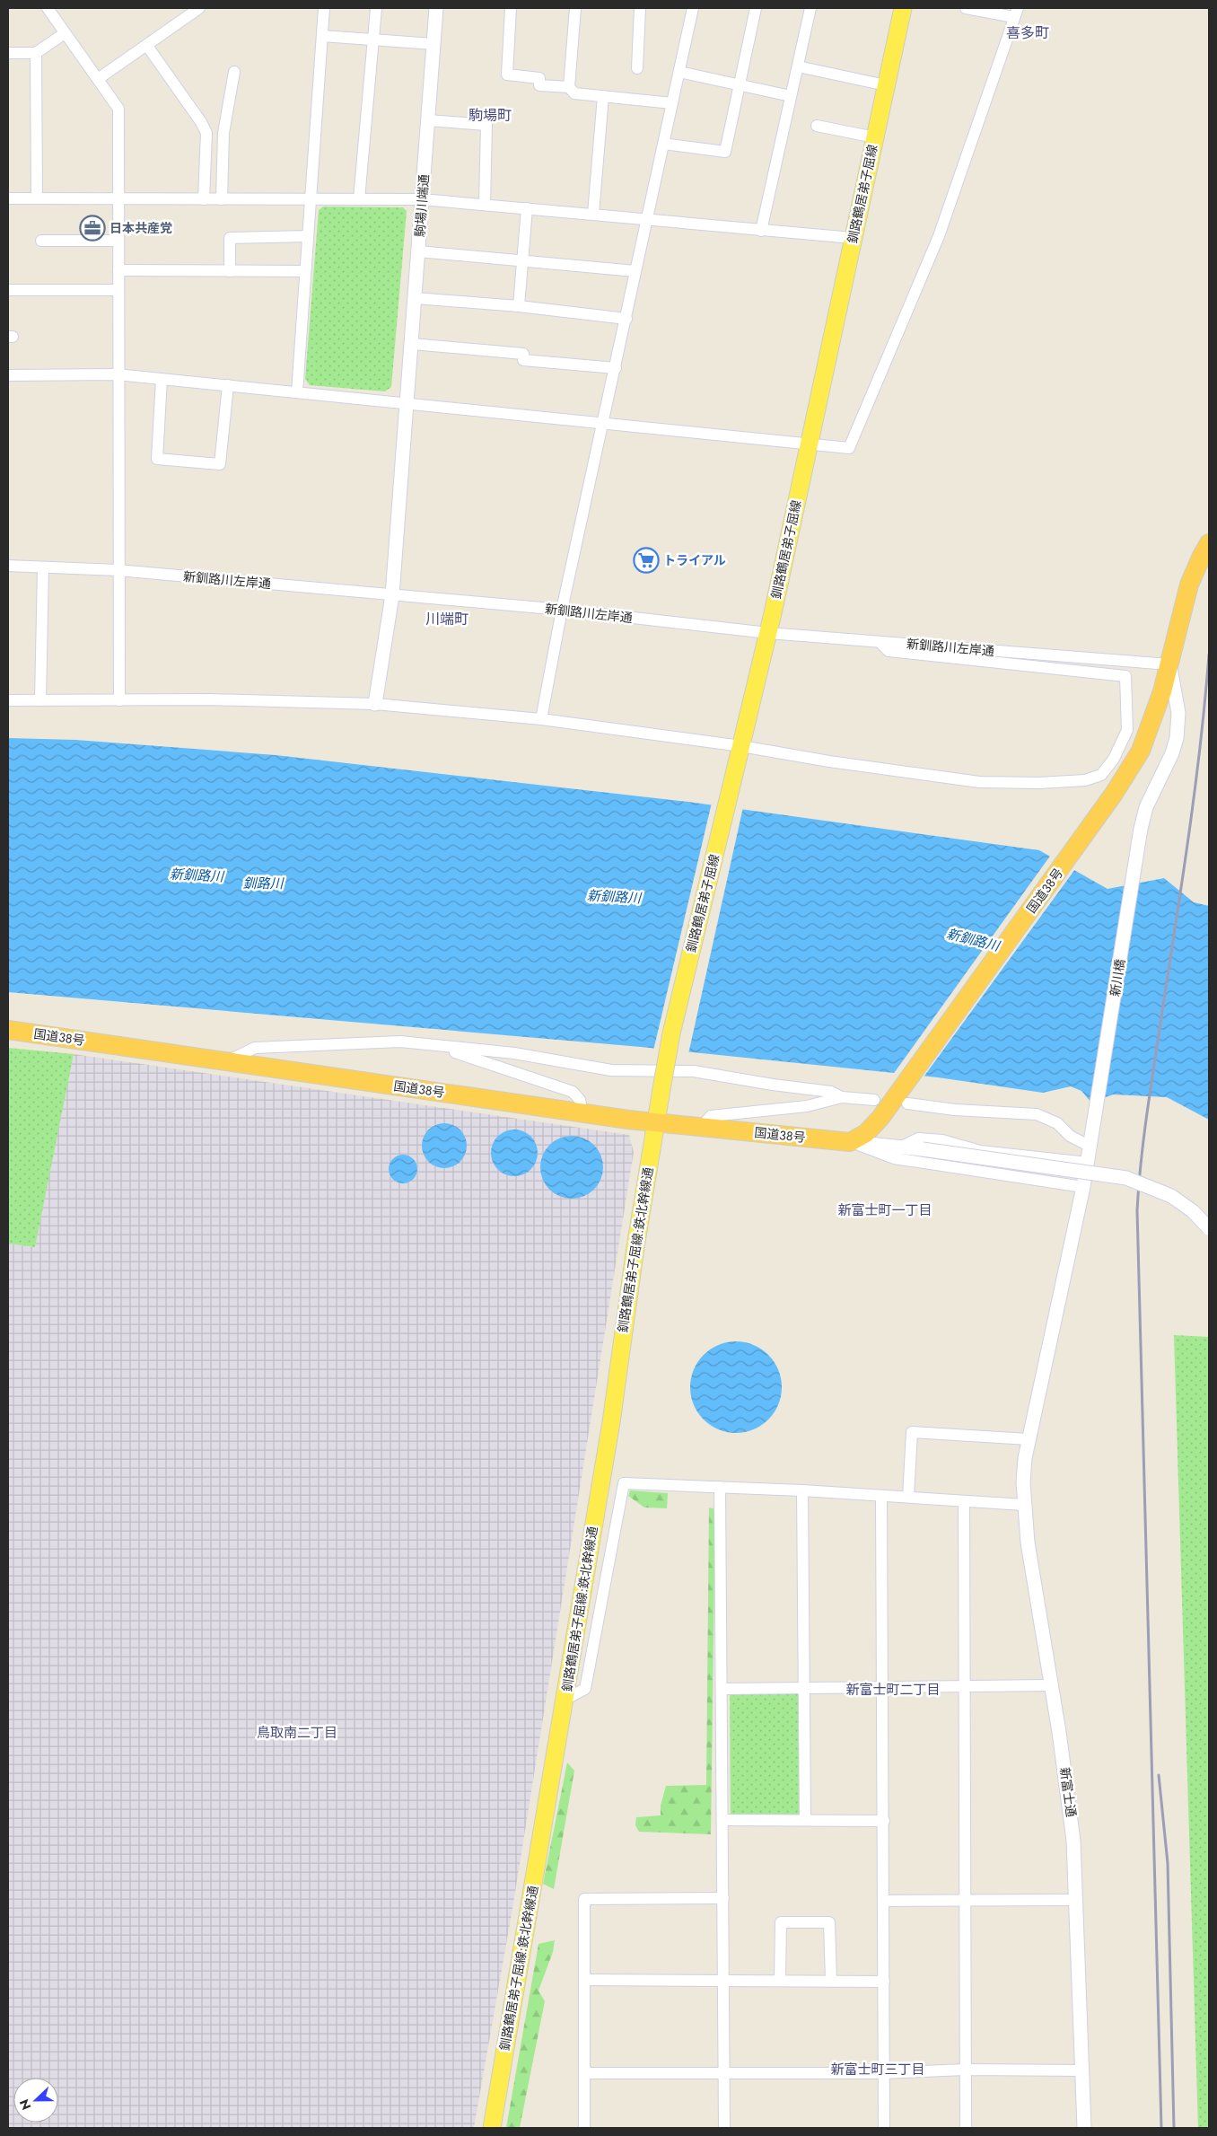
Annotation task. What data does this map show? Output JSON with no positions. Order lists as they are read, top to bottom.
{
  "streets": {
    "highway": ["国道38号"],
    "main road": ["釧路鶴居弟子屈線", "釧路鶴居弟子屈線:鉄北幹線通"],
    "street": [
      "駒場川端通",
      "新釧路川左岸通",
      "新川橋",
      "新富士通"
    ]
  },
  "crossings": [
    ["釧路鶴居弟子屈線", "新釧路川左岸通"],
    ["釧路鶴居弟子屈線", "釧路鶴居弟子屈線:鉄北幹線通"],
    ["駒場川端通", "新釧路川左岸通"],
    ["新釧路川左岸通", "国道38号"],
    ["新釧路川左岸通", "新川橋"],
    ["国道38号", "新川橋"],
    ["国道38号", "釧路鶴居弟子屈線:鉄北幹線通"],
    ["新川橋", "新富士通"]
  ],
  "districts": [
    "喜多町",
    "駒場町",
    "川端町",
    "新富士町一丁目",
    "新富士町二丁目",
    "鳥取南二丁目",
    "新富士町三丁目"
  ],
  "water": ["新釧路川", "釧路川"],
  "places": {
    "office": ["日本共産党"],
    "supermarket": ["トライアル"]
  },
  "north": "left"
}
